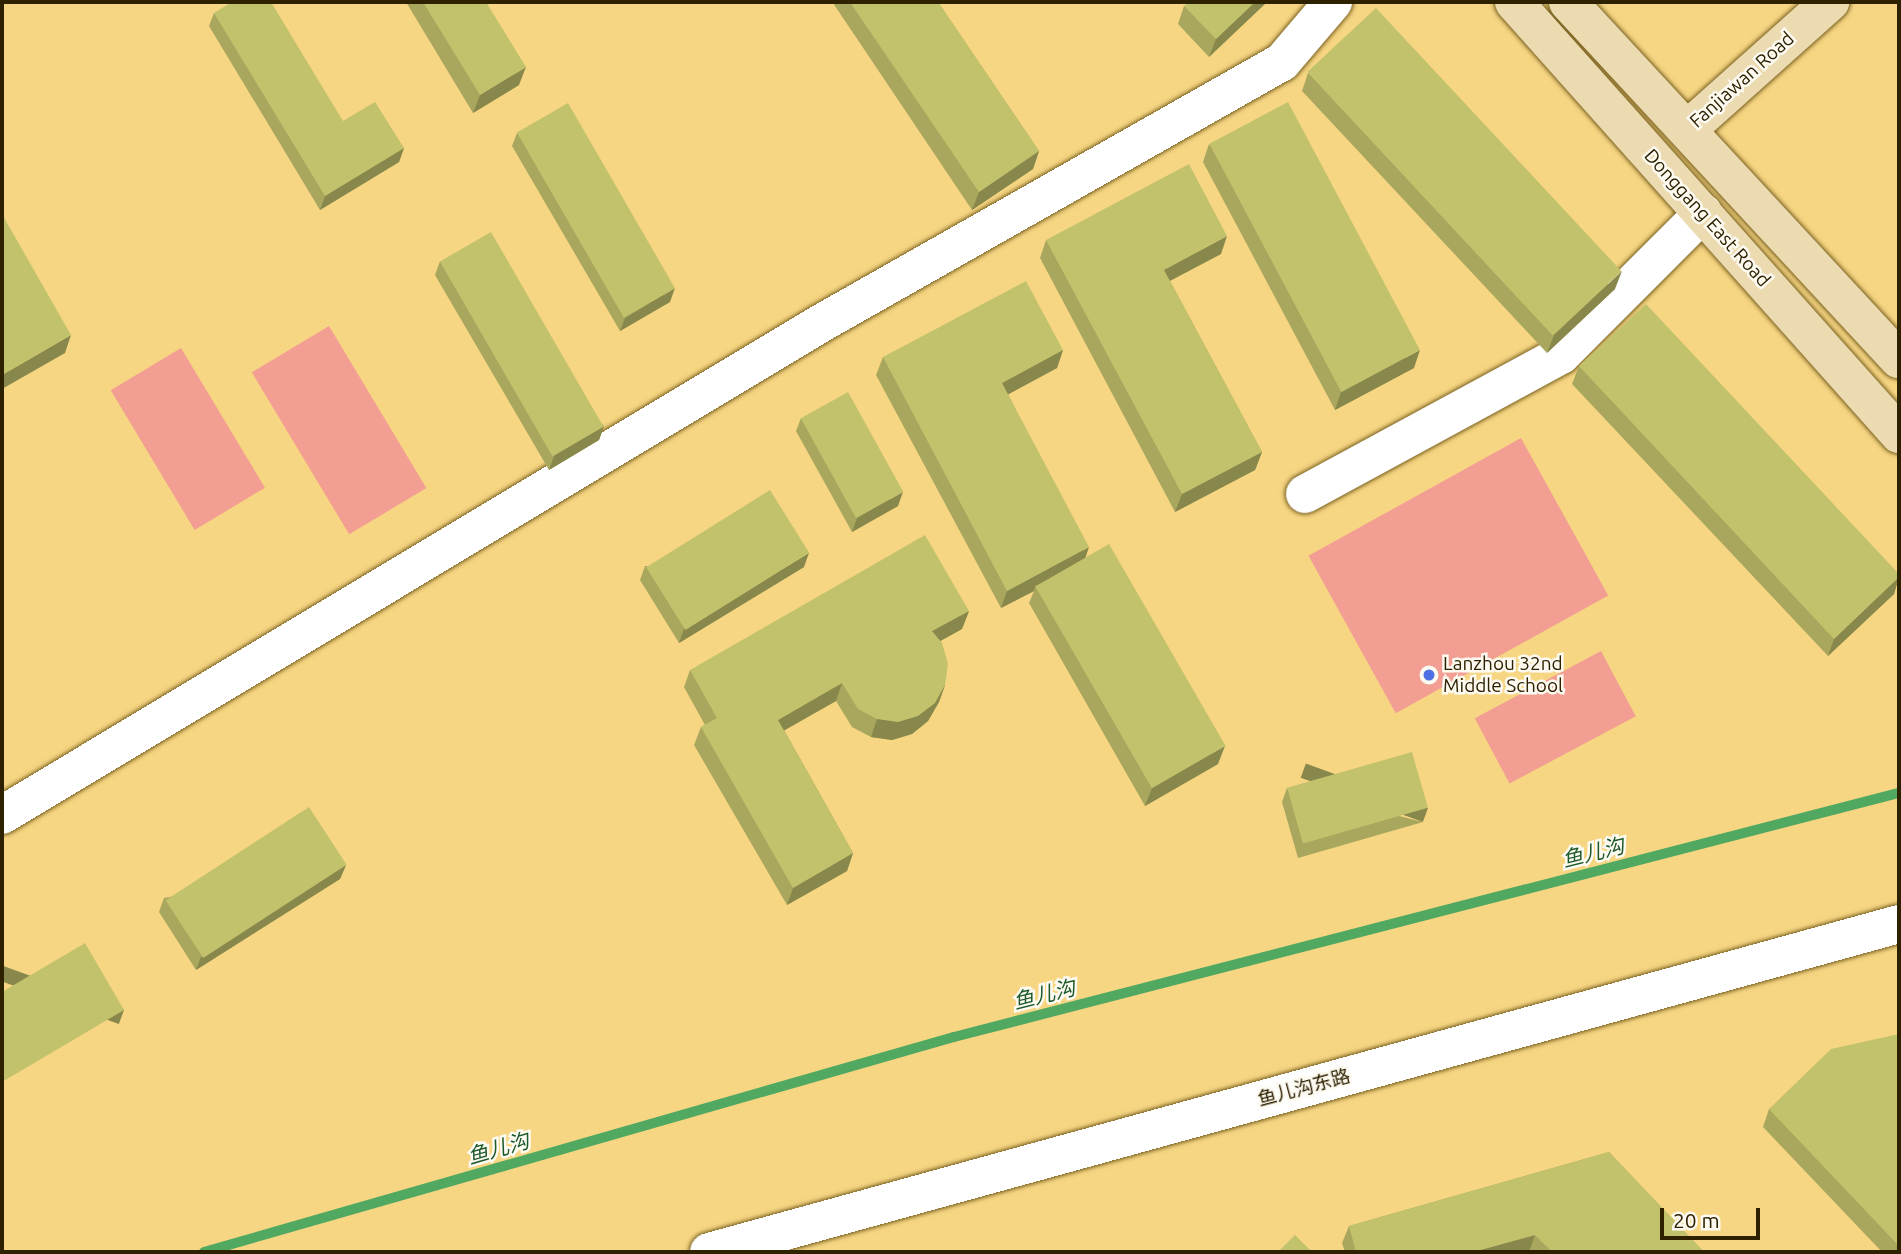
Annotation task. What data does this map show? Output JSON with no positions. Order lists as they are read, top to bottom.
{
  "streets": {
    "main road": ["Fanjiawan Road", "Donggang East Road"],
    "street": ["鱼儿沟东路"]
  },
  "crossings": [
    ["Fanjiawan Road", "Donggang East Road"]
  ],
  "water": ["鱼儿沟"],
  "places": ["Lanzhou 32nd Middle School"],
  "scale_bar": "20 m"
}
